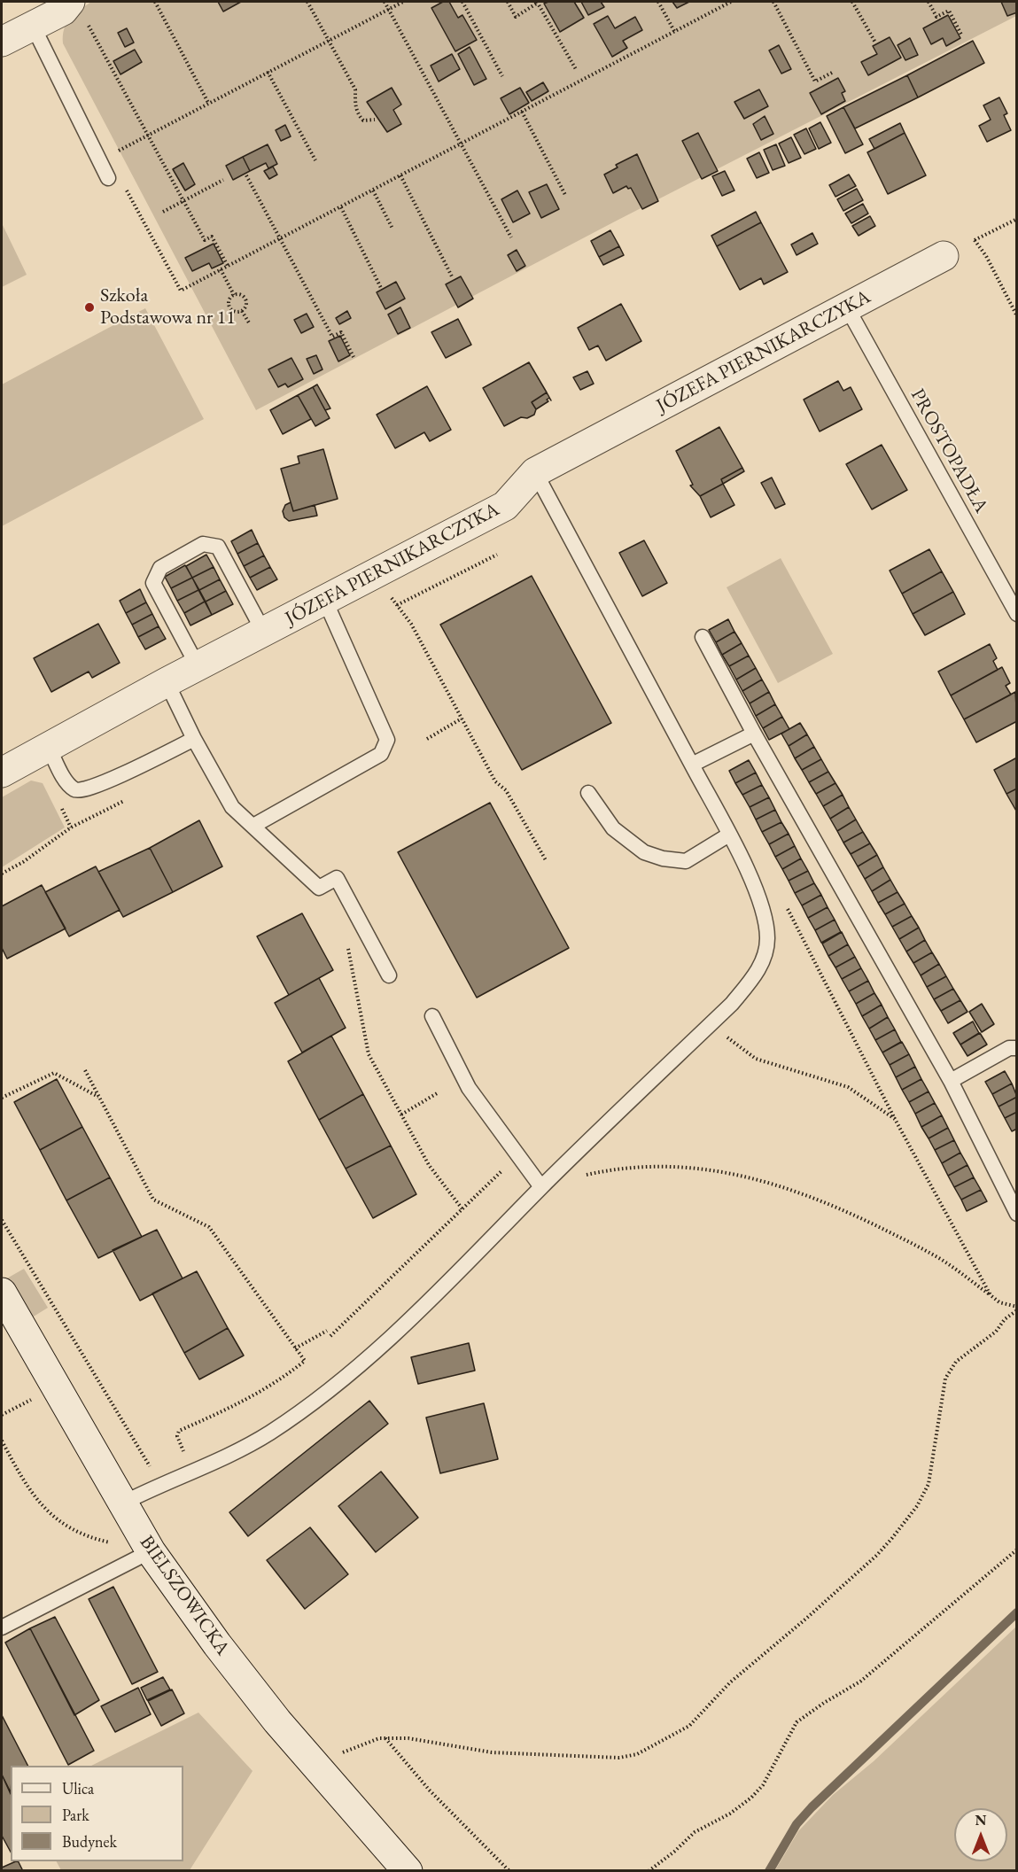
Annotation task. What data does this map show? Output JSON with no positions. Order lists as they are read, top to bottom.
{
  "streets": {
    "street": ["JÓZEFA PIERNIKARCZYKA", "BIELSZOWICKA"],
    "lane": ["PROSTOPADŁA"]
  },
  "crossings": [
    ["JÓZEFA PIERNIKARCZYKA", "PROSTOPADŁA"]
  ],
  "places": ["Szkoła Podstawowa nr 11"],
  "legend": ["Ulica", "Park", "Budynek"],
  "north": "top"
}
